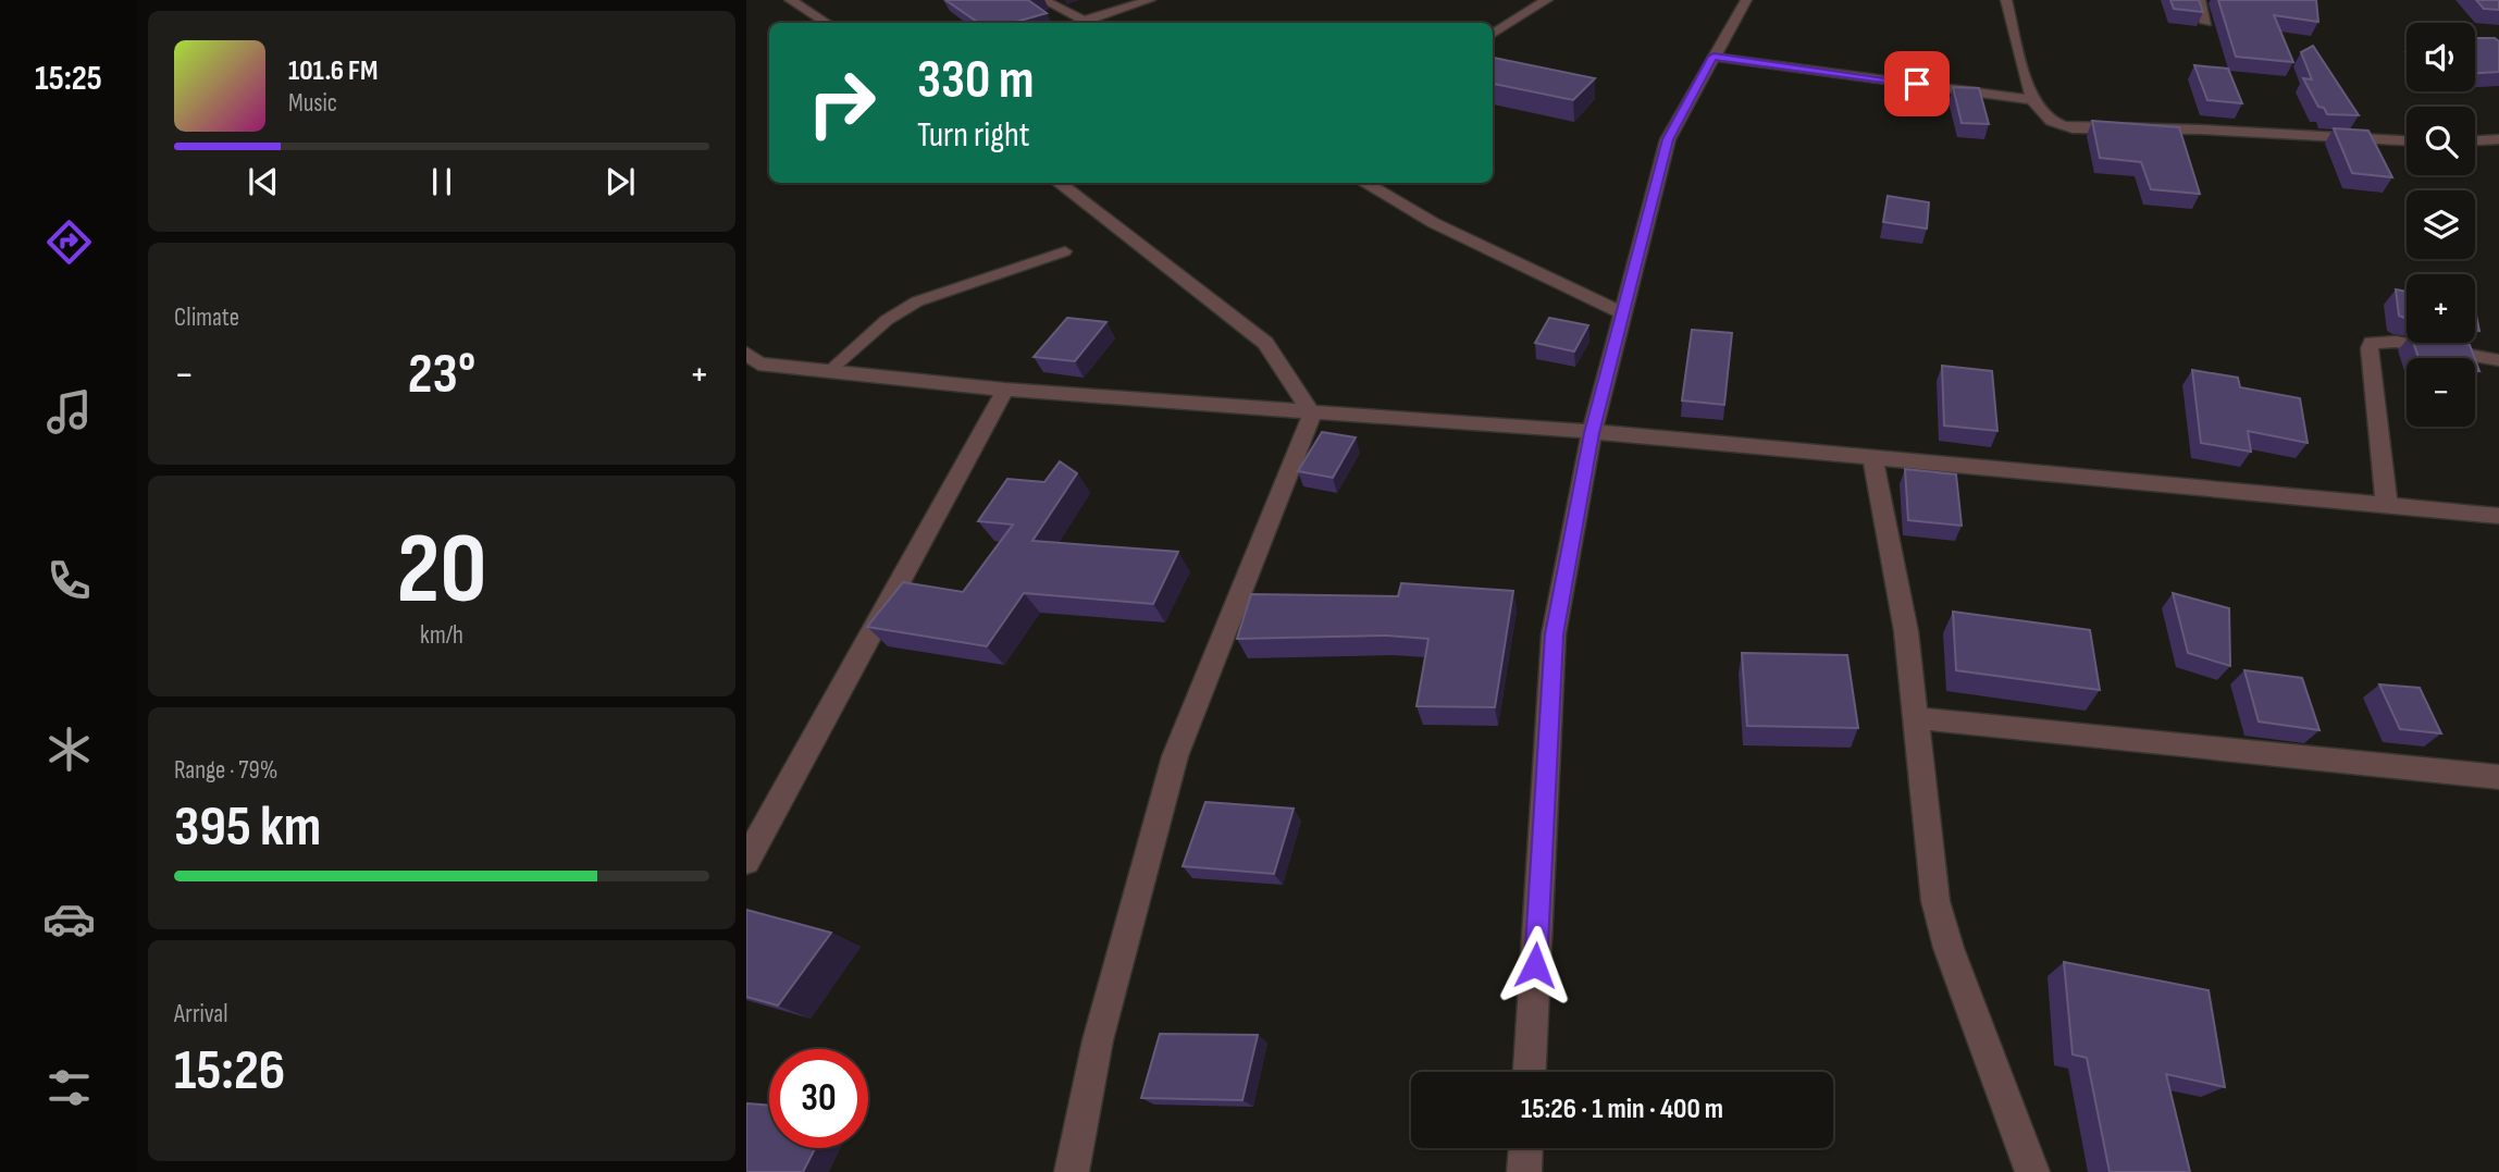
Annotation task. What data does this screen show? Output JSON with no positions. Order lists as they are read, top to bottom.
{
  "page": {
    "tabs": "15:25",
    "map_buttons": ["+", "−"],
    "turn": ["330 m", "Turn right"],
    "song": ["101.6 FM", "Music"],
    "tile": [
      "Climate",
      ["20", "km/h"],
      ["Range · 79%", "395 km"],
      ["Arrival", "15:26"]
    ],
    "heat": ["−", "23°", "+"],
    "limit": "30",
    "trip": "15:26 · 1 min · 400 m"
  }
}
